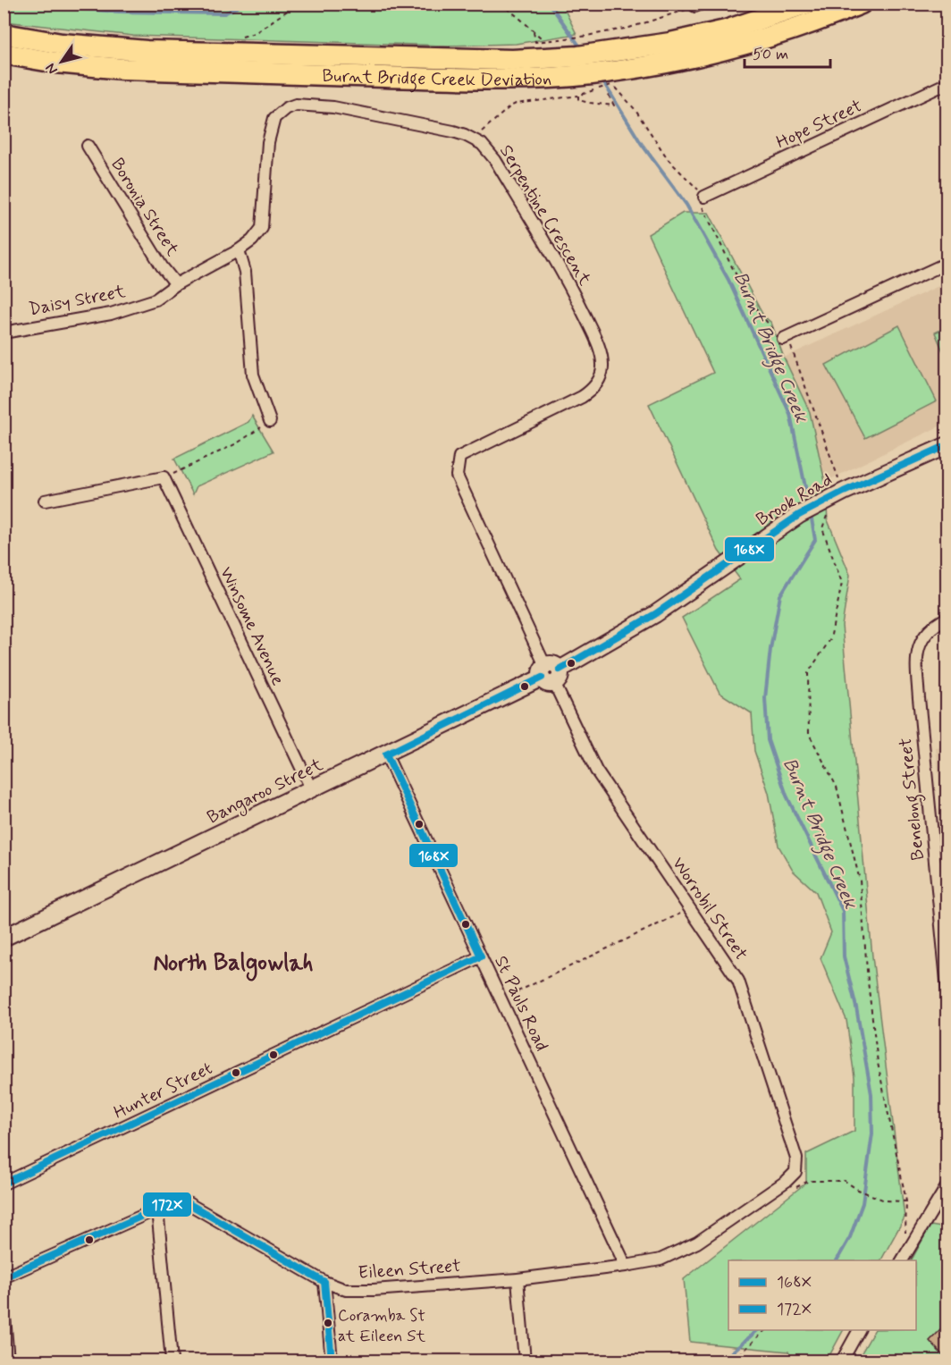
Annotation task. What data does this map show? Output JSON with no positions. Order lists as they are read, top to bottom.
{
  "streets": {
    "highway": ["Burnt Bridge Creek Deviation"],
    "street": [
      "Hope Street",
      "Boronia Street",
      "Serpentine Crescent",
      "Daisy Street",
      "Brook Road",
      "Winsome Avenue",
      "Bangaroo Street",
      "Benelong Street",
      "Worrobil Street",
      "St Pauls Road",
      "Hunter Street",
      "Eileen Street"
    ]
  },
  "crossings": [
    ["Boronia Street", "Daisy Street"],
    ["Serpentine Crescent", "Daisy Street"],
    ["Serpentine Crescent", "Brook Road"],
    ["Serpentine Crescent", "Bangaroo Street"],
    ["Serpentine Crescent", "Worrobil Street"],
    ["Brook Road", "Bangaroo Street"],
    ["Brook Road", "Worrobil Street"],
    ["Winsome Avenue", "Bangaroo Street"],
    ["Bangaroo Street", "Worrobil Street"],
    ["Bangaroo Street", "St Pauls Road"],
    ["Worrobil Street", "Eileen Street"],
    ["St Pauls Road", "Hunter Street"],
    ["St Pauls Road", "Eileen Street"]
  ],
  "districts": ["North Balgowlah"],
  "water": ["Burnt Bridge Creek"],
  "places": ["Coramba St at Eileen St"],
  "lines": ["transit line 168X", "transit line 172X"],
  "legend": ["168X", "172X"],
  "scale_bar": "50 m",
  "north": "bottom left"
}
